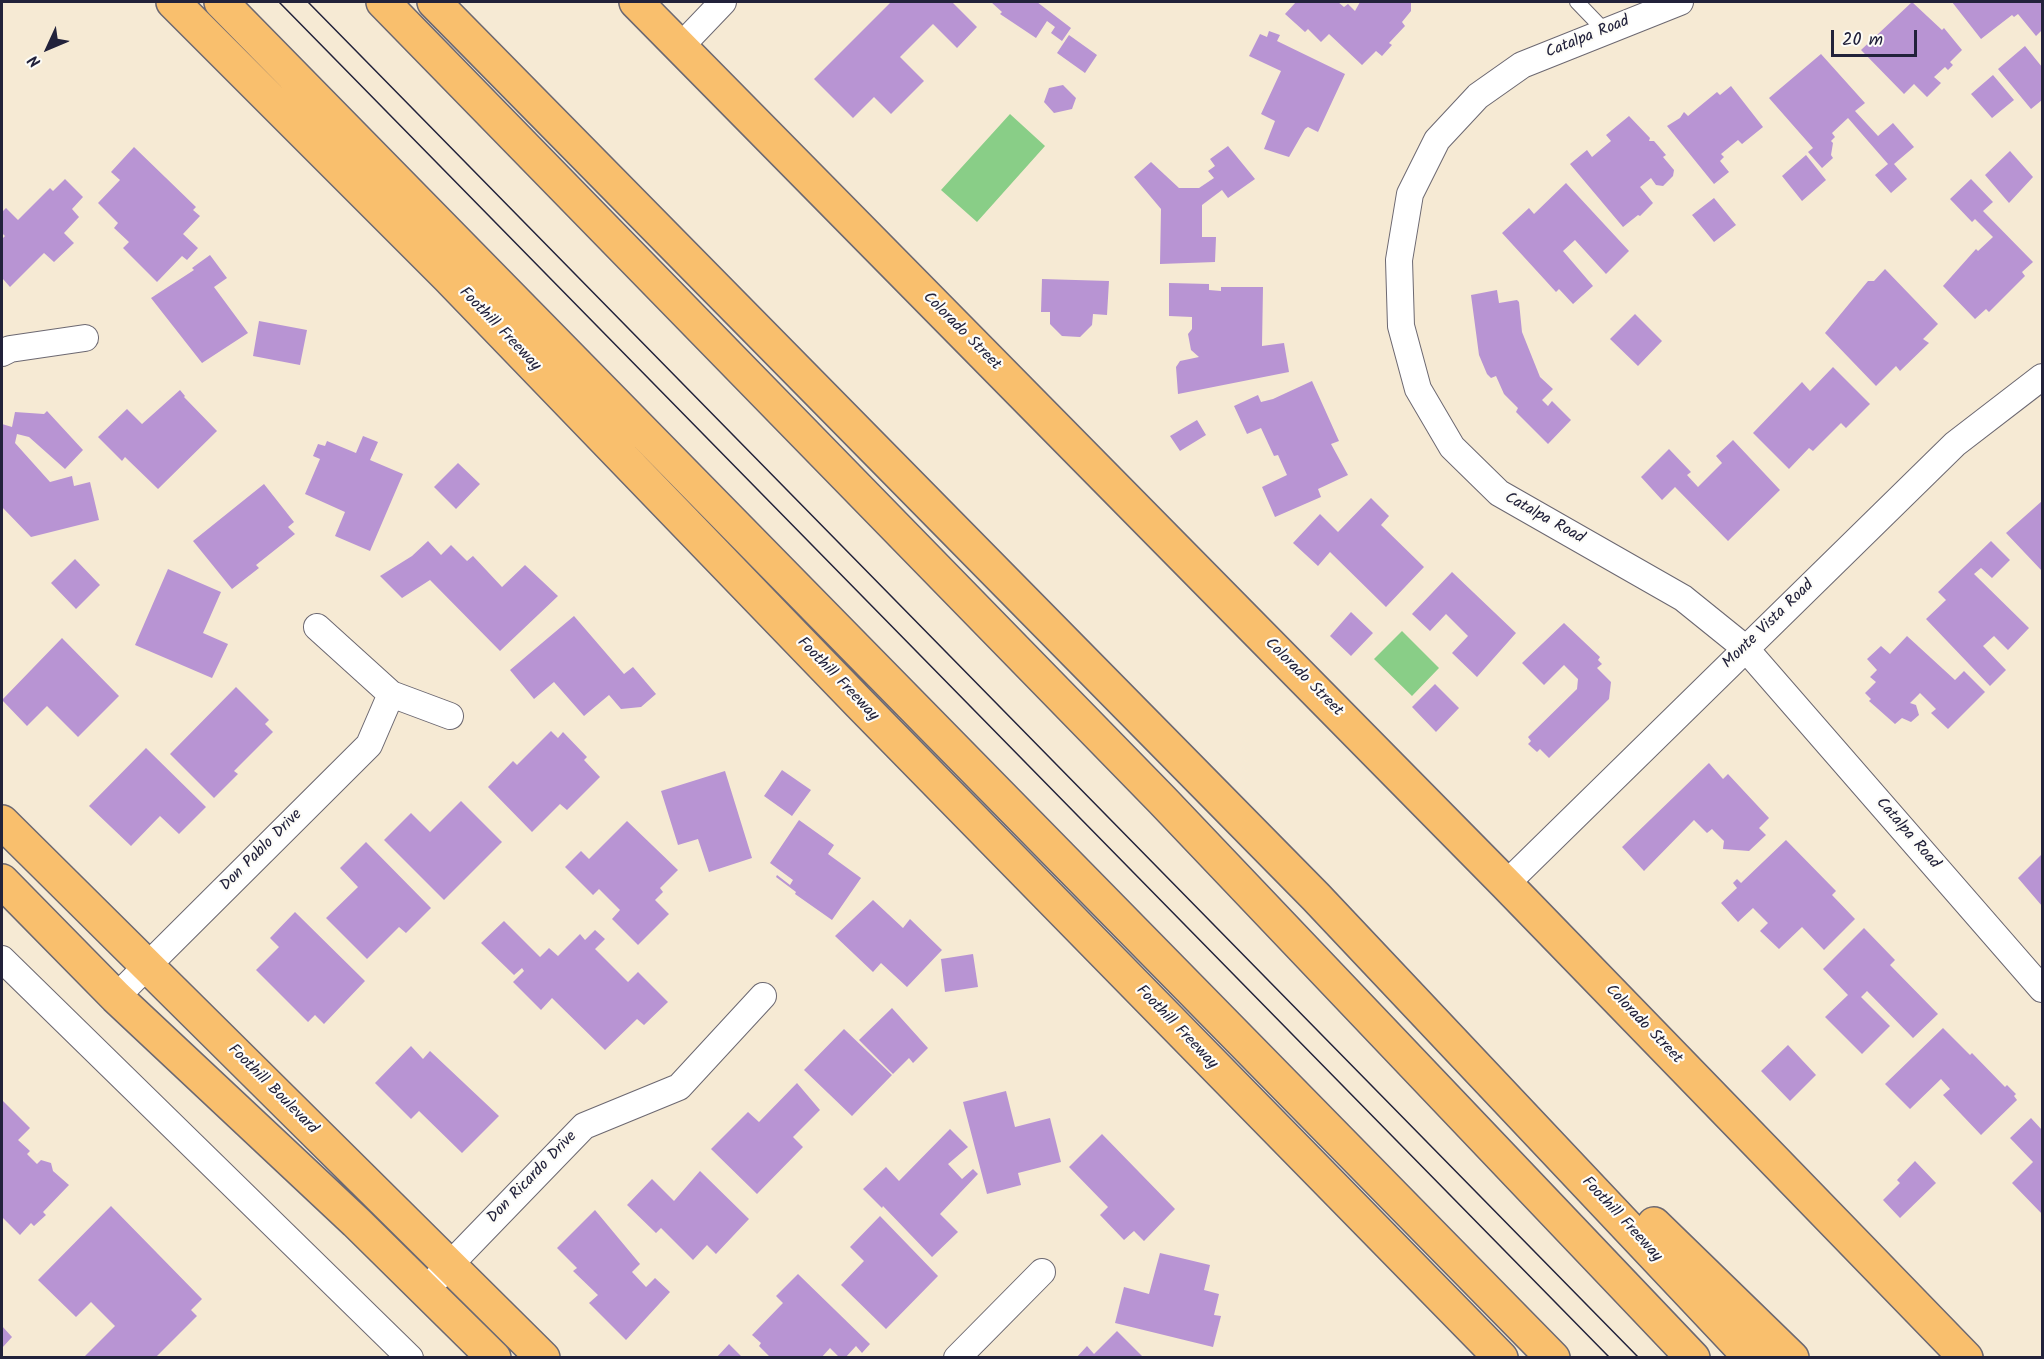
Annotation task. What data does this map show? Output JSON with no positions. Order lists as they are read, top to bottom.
{
  "streets": {
    "main road": ["Foothill Freeway", "Colorado Street", "Foothill Boulevard"],
    "street": [
      "Catalpa Road",
      "Monte Vista Road",
      "Don Pablo Drive",
      "Don Ricardo Drive"
    ]
  },
  "crossings": [
    ["Catalpa Road", "Monte Vista Road"],
    ["Colorado Street", "Monte Vista Road"],
    ["Don Pablo Drive", "Foothill Boulevard"],
    ["Foothill Boulevard", "Don Ricardo Drive"]
  ],
  "scale_bar": "20 m",
  "north": "bottom left"
}
